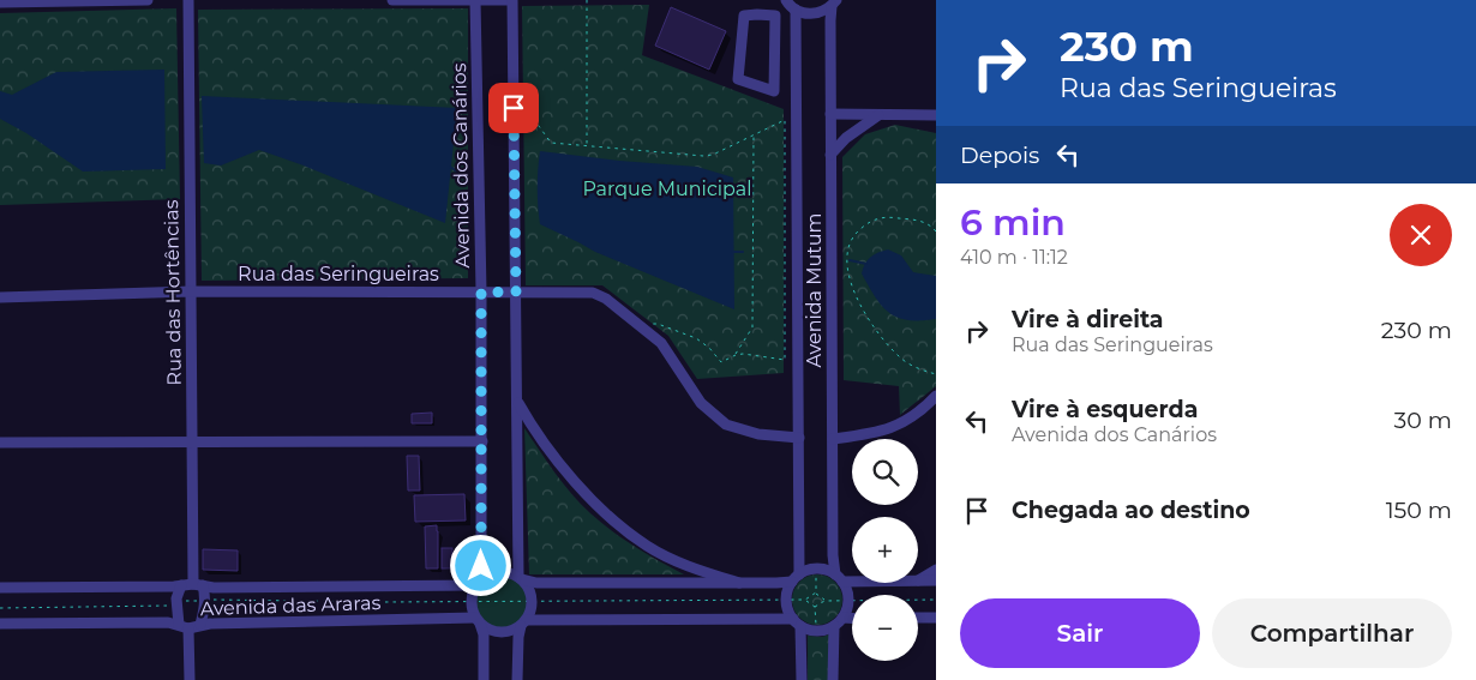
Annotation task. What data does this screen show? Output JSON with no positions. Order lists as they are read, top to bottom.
{
  "streets": {
    "street": [
      "Avenida dos Canários",
      "Rua das Seringueiras",
      "Avenida Mutum",
      "Rua das Hortências",
      "Avenida das Araras"
    ]
  },
  "crossings": [
    ["Avenida dos Canários", "Rua das Seringueiras"],
    ["Avenida dos Canários", "Avenida das Araras"],
    ["Rua das Seringueiras", "Avenida Mutum"],
    ["Rua das Seringueiras", "Rua das Hortências"],
    ["Rua das Hortências", "Avenida das Araras"]
  ],
  "parks": ["Parque Municipal"],
  "page": {
    "turn": ["230 m", "Rua das Seringueiras"],
    "then": "Depois",
    "heading": ["6 min", "410 m · 11:12"],
    "list": [
      {
        "name": "Vire à direita",
        "note": "Rua das Seringueiras",
        "value": "230 m"
      },
      {
        "name": "Vire à esquerda",
        "note": "Avenida dos Canários",
        "value": "30 m"
      },
      {
        "name": "Chegada ao destino",
        "value": "150 m"
      }
    ],
    "map_buttons": ["+", "−"],
    "buttons": ["Sair", "Compartilhar"]
  }
}
